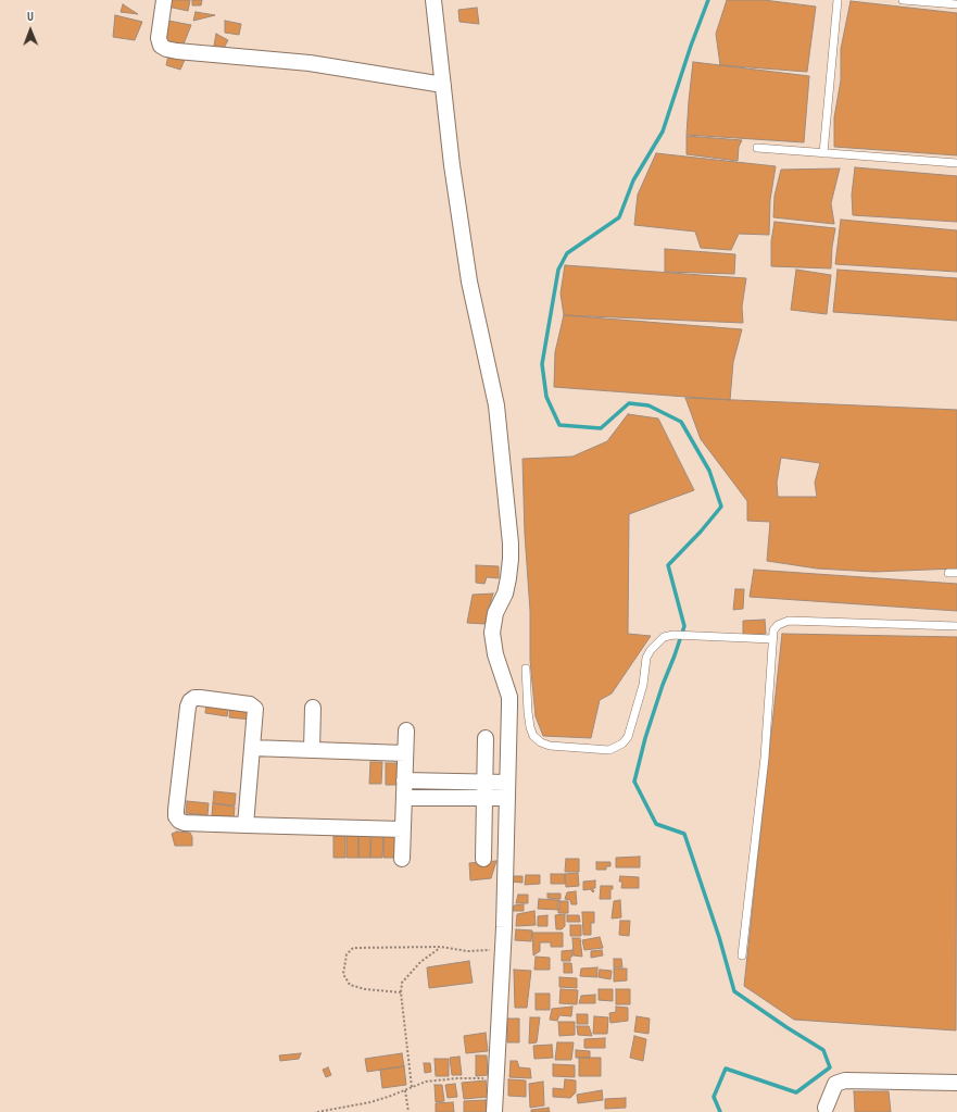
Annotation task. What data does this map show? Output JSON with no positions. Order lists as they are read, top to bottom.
{
  "north": "top"
}
